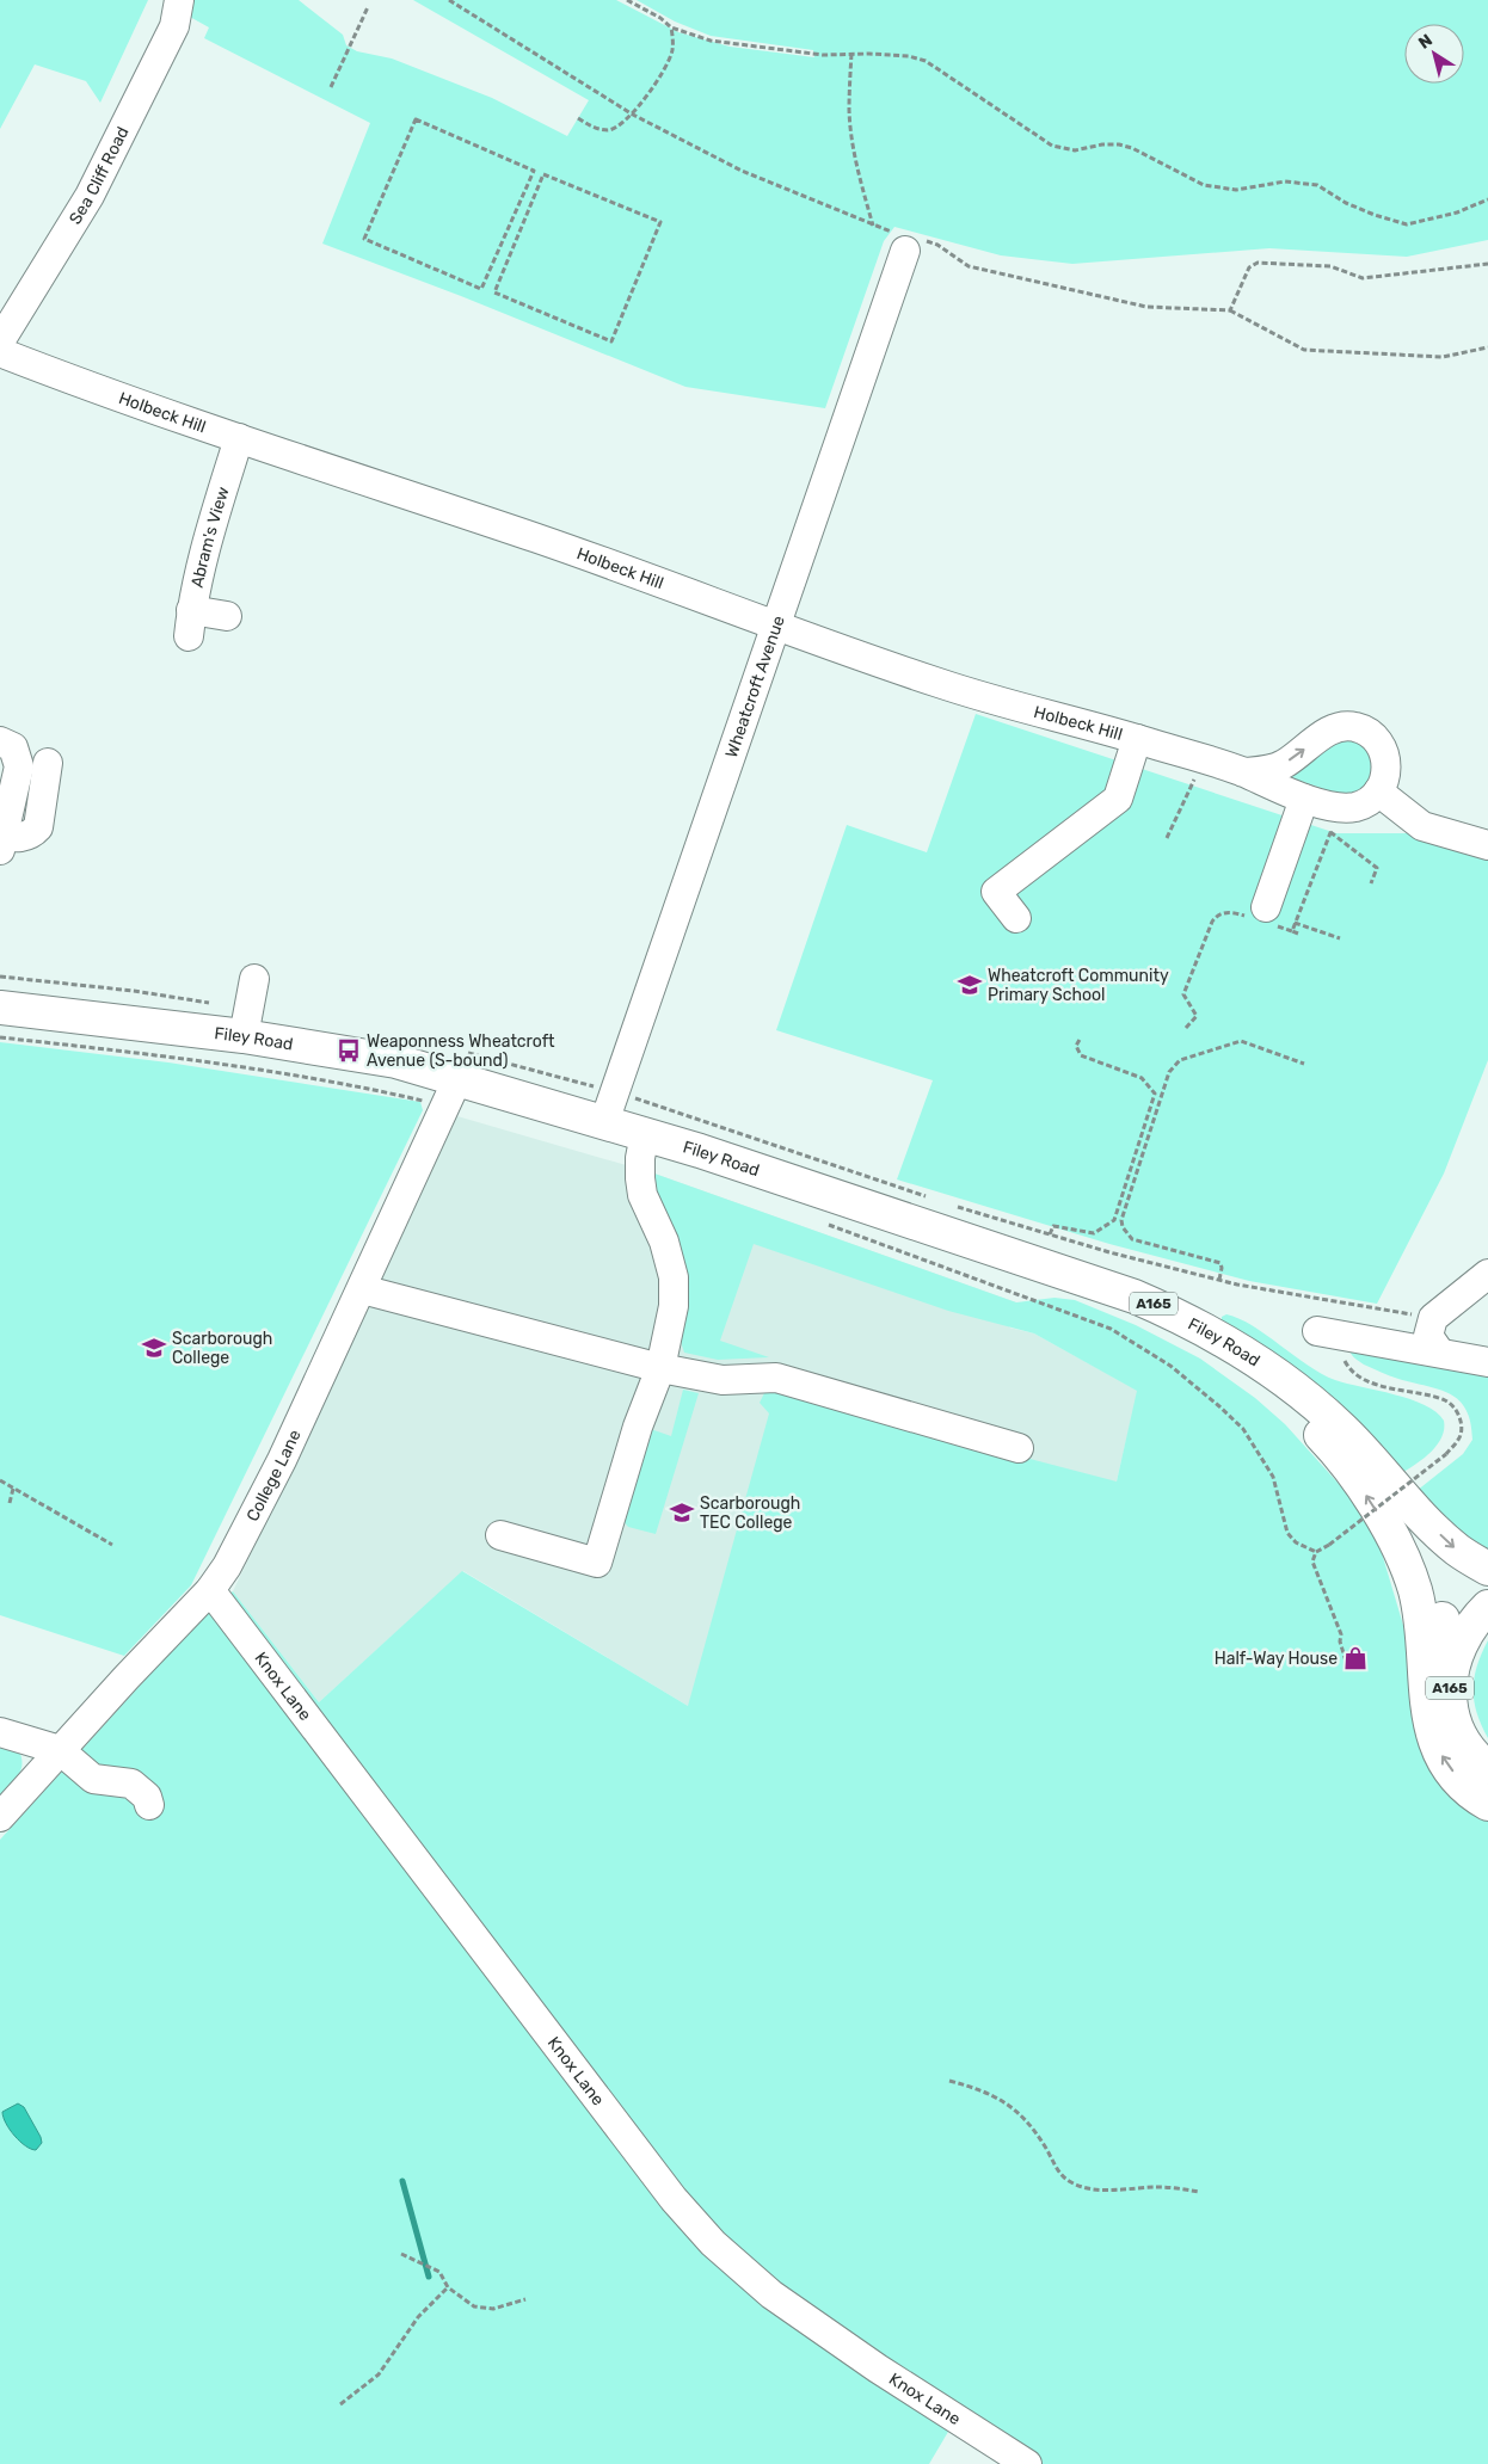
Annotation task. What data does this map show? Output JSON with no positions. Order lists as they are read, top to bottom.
{
  "streets": {
    "highway": ["Filey Road", "A165"],
    "street": [
      "Sea Cliff Road",
      "Holbeck Hill",
      "Abram's View",
      "Wheatcroft Avenue",
      "College Lane",
      "Knox Lane"
    ]
  },
  "crossings": [
    ["Holbeck Hill", "Abram's View"],
    ["Holbeck Hill", "Wheatcroft Avenue"],
    ["Wheatcroft Avenue", "Filey Road"],
    ["Filey Road", "College Lane"],
    ["College Lane", "Knox Lane"]
  ],
  "places": {
    "school or university": ["Wheatcroft Community Primary School", "Scarborough College", "Scarborough TEC College"],
    "bus stop": ["Weaponness Wheatcroft Avenue (S-bound)"],
    "shop": ["Half-Way House"]
  },
  "north": "top left"
}
